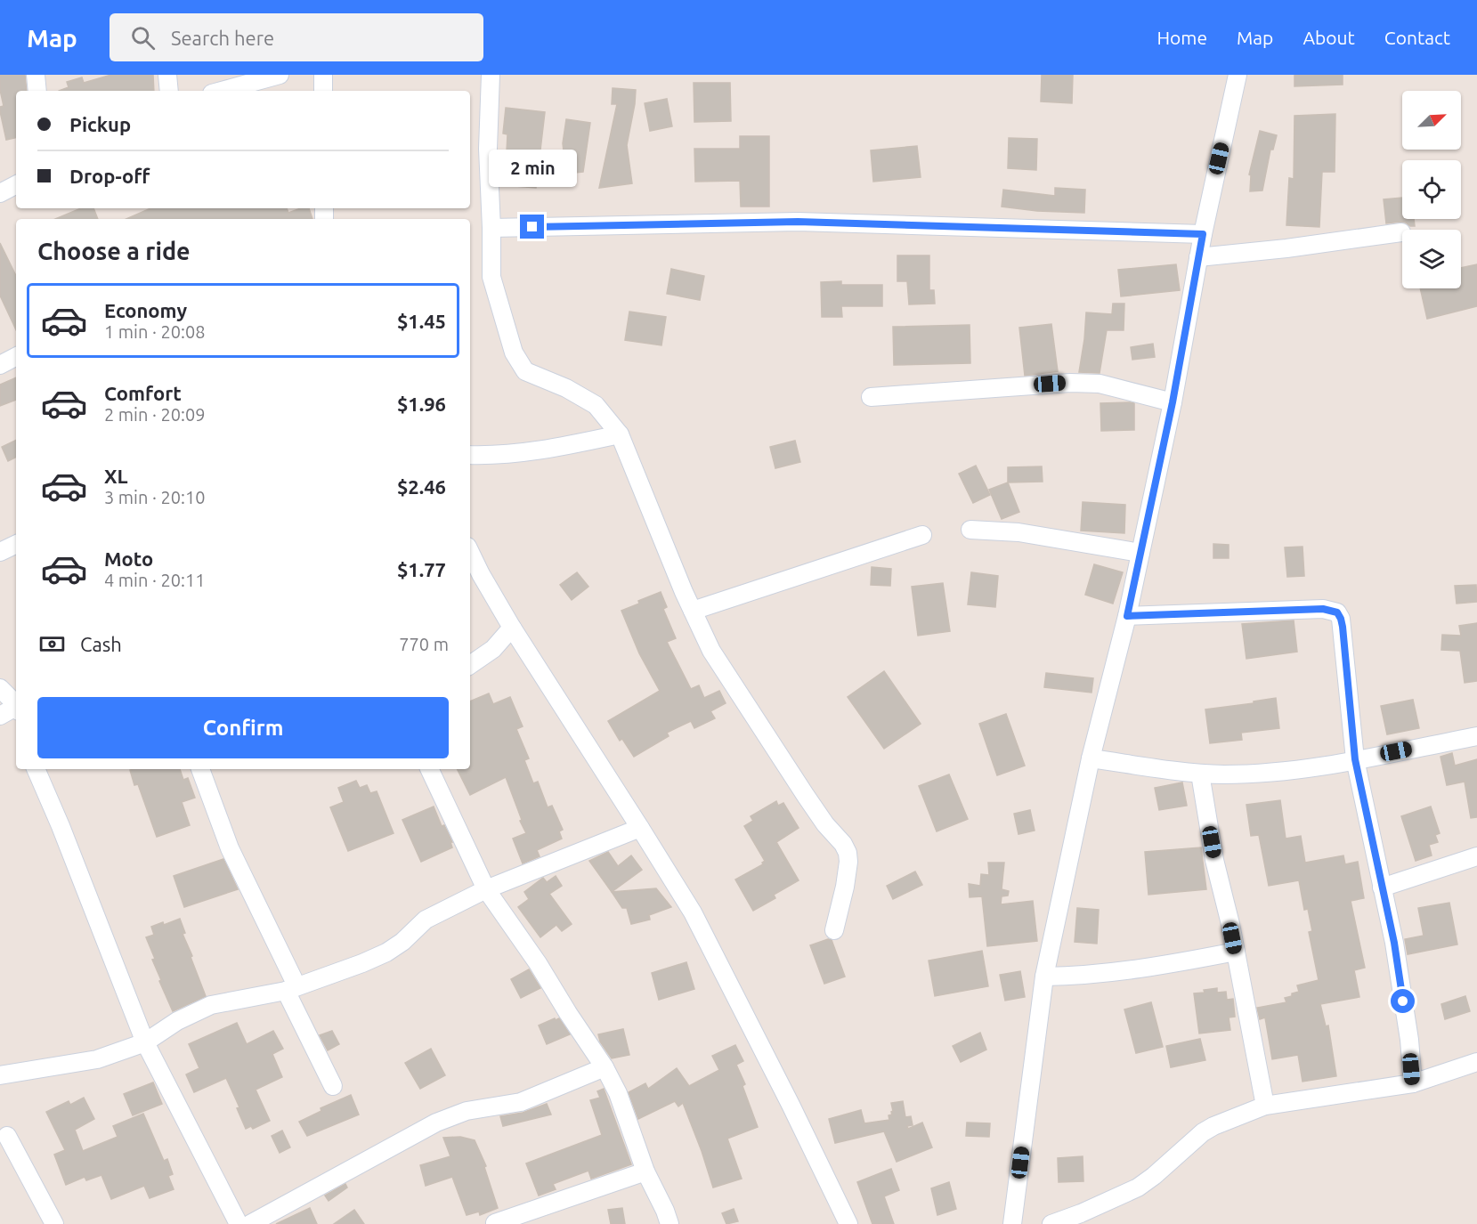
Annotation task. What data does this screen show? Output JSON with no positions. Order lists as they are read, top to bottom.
{
  "north": "top right",
  "page": {
    "header": "Map",
    "search": "Search here",
    "nav": [
      "Home",
      "Map",
      "About",
      "Contact"
    ],
    "banner": ["Pickup", "Drop-off"],
    "bubble": "2 min",
    "heading": "Choose a ride",
    "list": [
      {
        "name": "Economy",
        "note": "1 min · 20:08",
        "value": "$1.45"
      },
      {
        "name": "Comfort",
        "note": "2 min · 20:09",
        "value": "$1.96"
      },
      {
        "name": "XL",
        "note": "3 min · 20:10",
        "value": "$2.46"
      },
      {
        "name": "Moto",
        "note": "4 min · 20:11",
        "value": "$1.77"
      }
    ],
    "pay": ["Cash", "770 m"],
    "buttons": "Confirm"
  }
}
